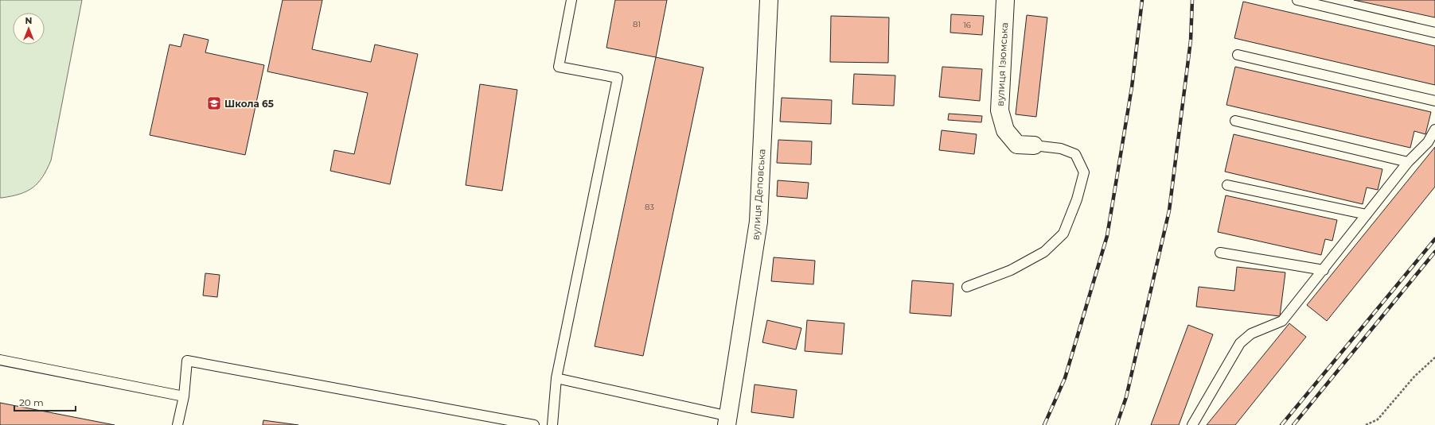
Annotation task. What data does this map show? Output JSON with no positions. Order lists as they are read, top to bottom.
{
  "streets": {
    "street": ["вулиця Ізюмська", "вулиця Деповська"]
  },
  "places": {
    "school or university": ["Школа 65"]
  },
  "house_numbers": ["81", "16", "83"],
  "scale_bar": "20 m",
  "north": "top"
}
